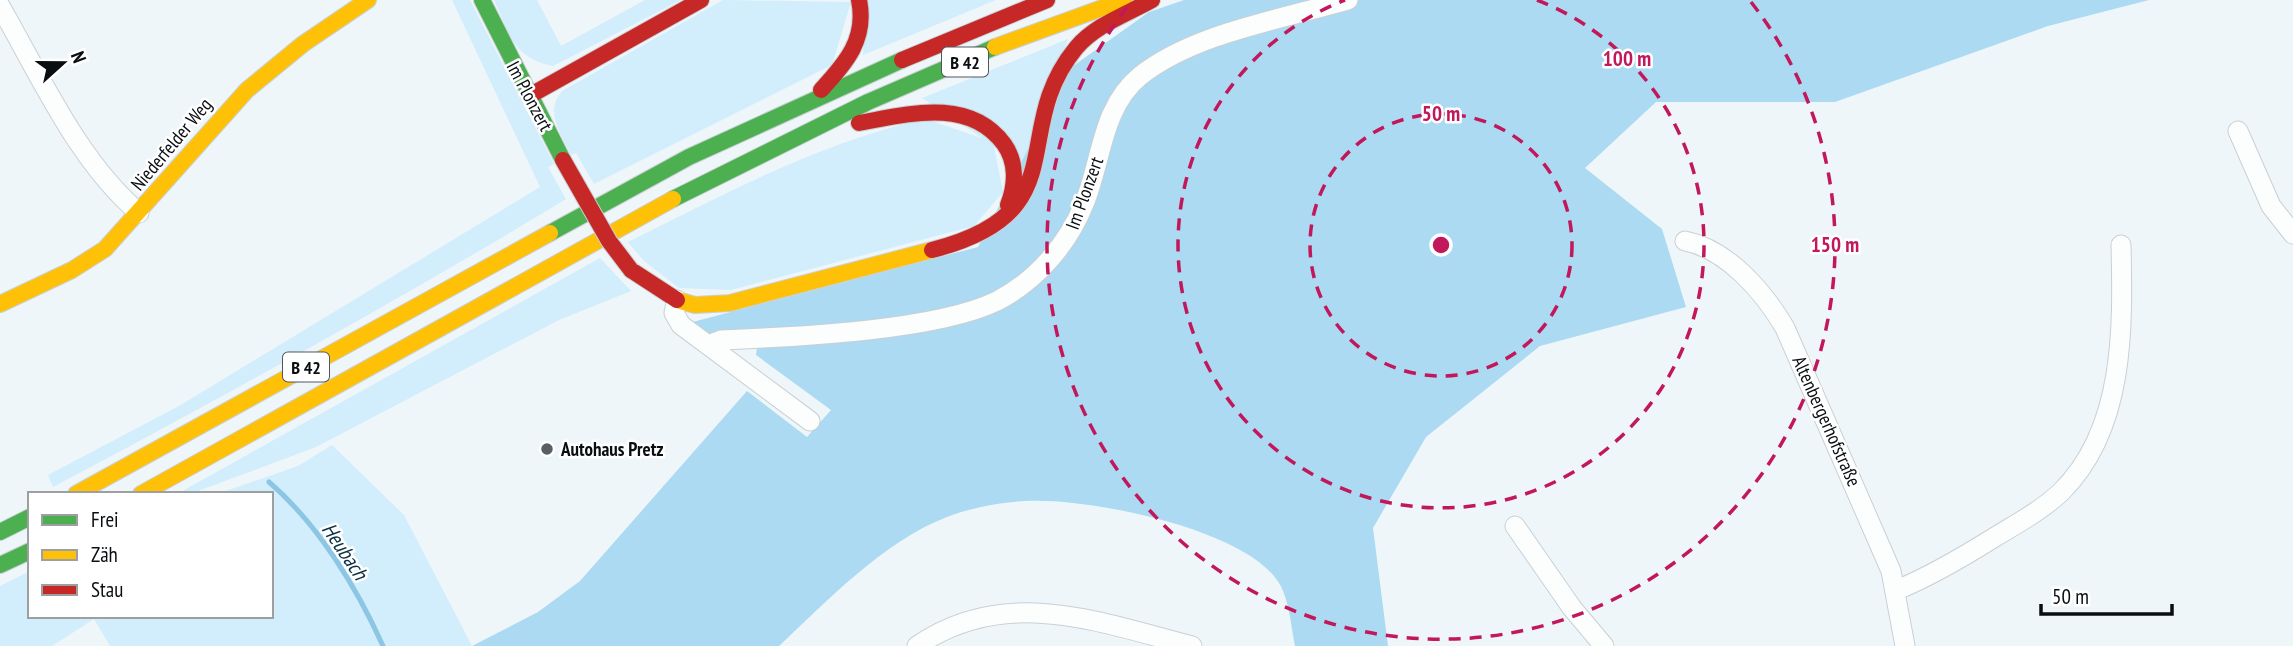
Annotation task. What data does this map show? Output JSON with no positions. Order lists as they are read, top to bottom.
{
  "streets": {
    "main road": ["B 42", "Im Plonzert", "Niederfelder Weg"],
    "street": ["Altenbergerhofstraße"]
  },
  "water": ["Heubach"],
  "places": ["Autohaus Pretz"],
  "legend": ["Frei", "Zäh", "Stau"],
  "scale_bar": "50 m",
  "north": "right",
  "rings": ["100 m", "50 m", "150 m"]
}
